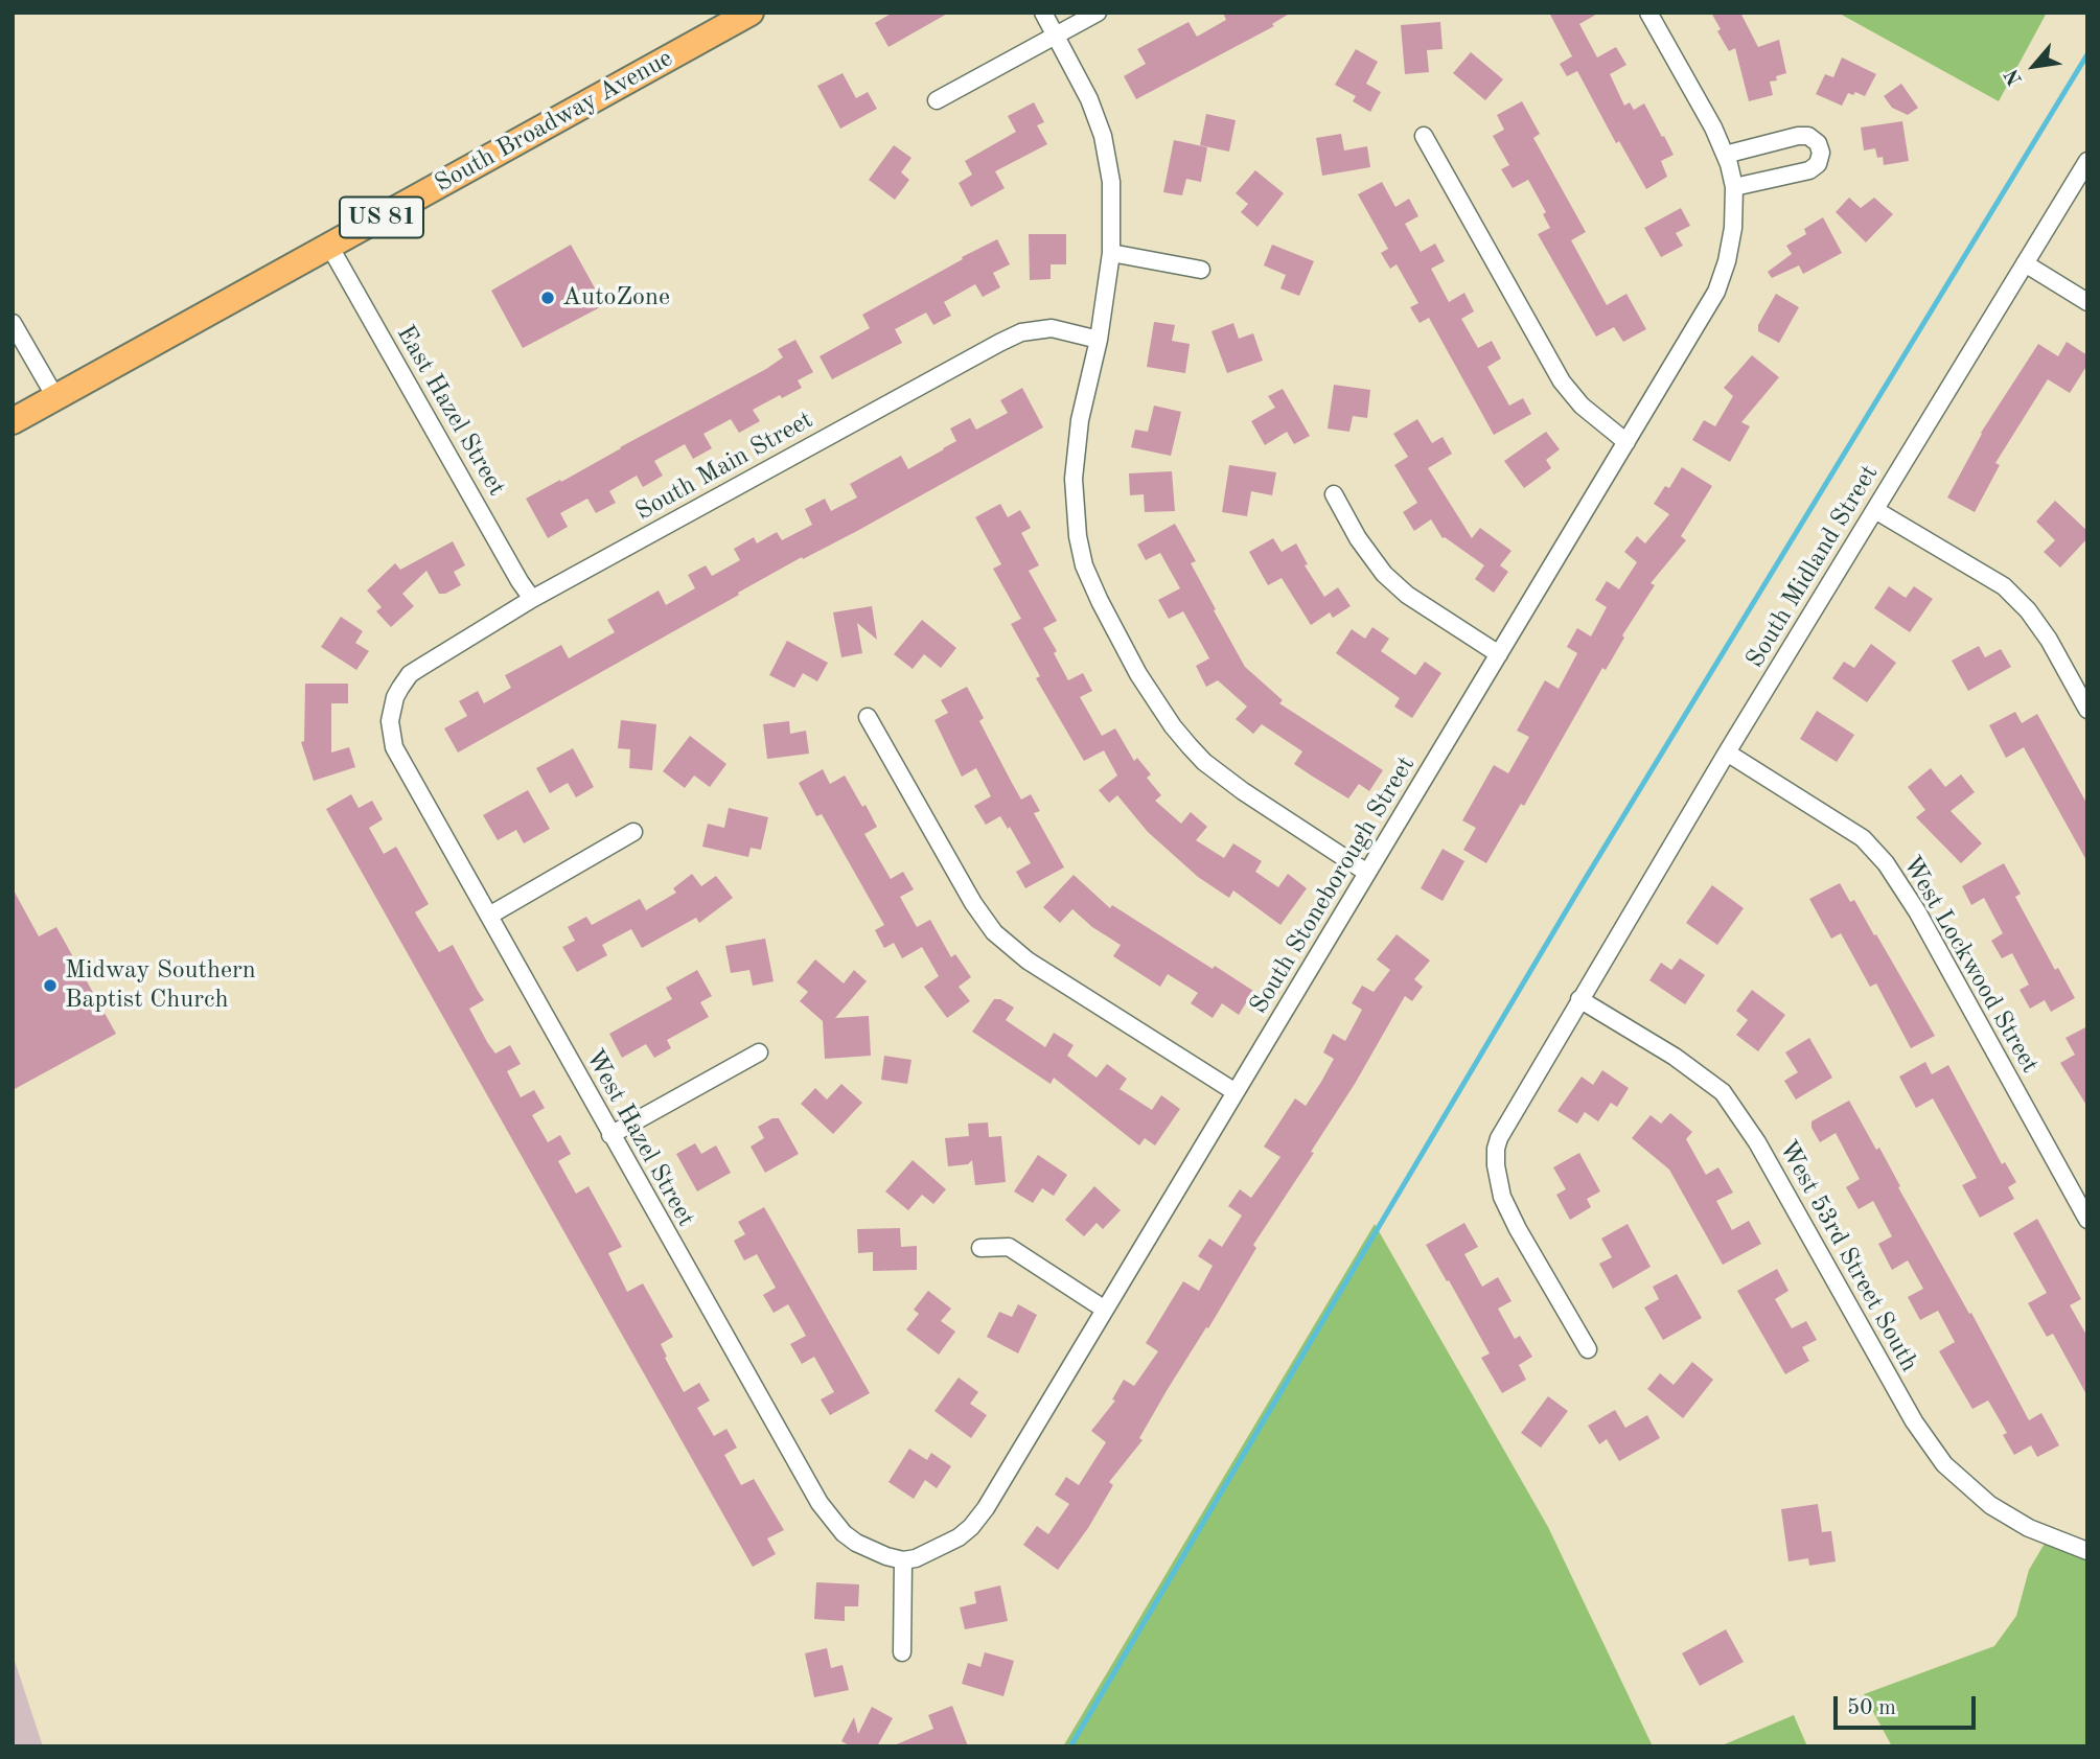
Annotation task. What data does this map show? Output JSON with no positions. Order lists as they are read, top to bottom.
{
  "streets": {
    "main road": ["South Broadway Avenue", "US 81"],
    "street": [
      "East Hazel Street",
      "South Main Street",
      "South Midland Street",
      "South Stoneborough Street",
      "West Lockwood Street",
      "West Hazel Street",
      "West 53rd Street South"
    ]
  },
  "crossings": [
    ["South Broadway Avenue", "East Hazel Street"],
    ["East Hazel Street", "South Main Street"],
    ["South Main Street", "West Hazel Street"],
    ["South Midland Street", "West Lockwood Street"],
    ["South Midland Street", "West 53rd Street South"],
    ["South Stoneborough Street", "West Hazel Street"]
  ],
  "places": ["AutoZone", "Midway Southern Baptist Church"],
  "scale_bar": "50 m",
  "north": "bottom left"
}
